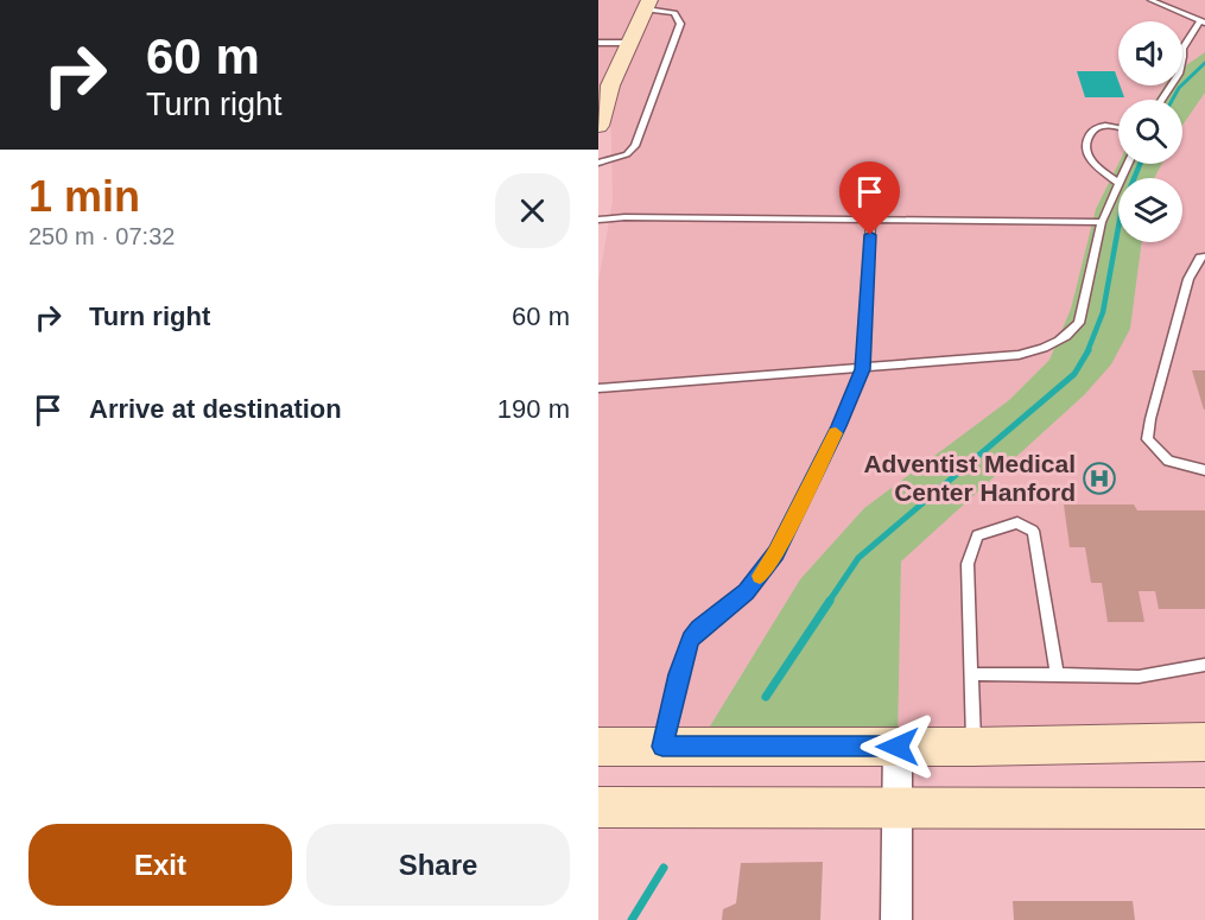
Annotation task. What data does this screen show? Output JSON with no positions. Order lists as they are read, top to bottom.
{
  "places": {
    "hospital": ["Adventist Medical Center Hanford"]
  },
  "page": {
    "turn": ["60 m", "Turn right"],
    "heading": ["1 min", "250 m · 07:32"],
    "list": [
      {
        "name": "Turn right",
        "value": "60 m"
      },
      {
        "name": "Arrive at destination",
        "value": "190 m"
      }
    ],
    "buttons": ["Exit", "Share"]
  }
}
